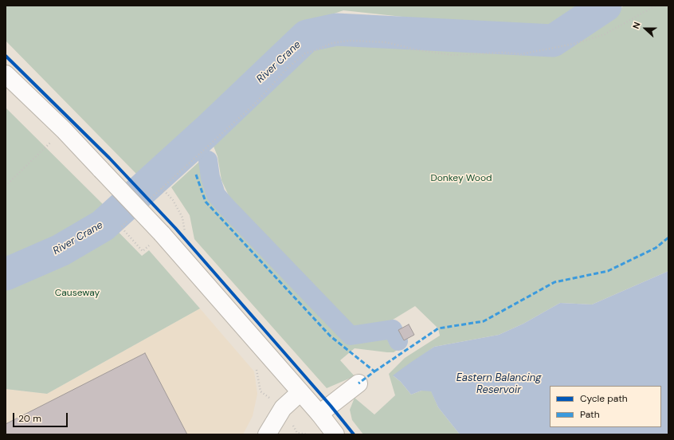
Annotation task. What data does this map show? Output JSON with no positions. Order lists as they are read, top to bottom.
{
  "water": ["River Crane", "Eastern Balancing Reservoir"],
  "parks": ["Donkey Wood", "Causeway"],
  "legend": ["Cycle path", "Path"],
  "scale_bar": "20 m",
  "north": "left"
}
